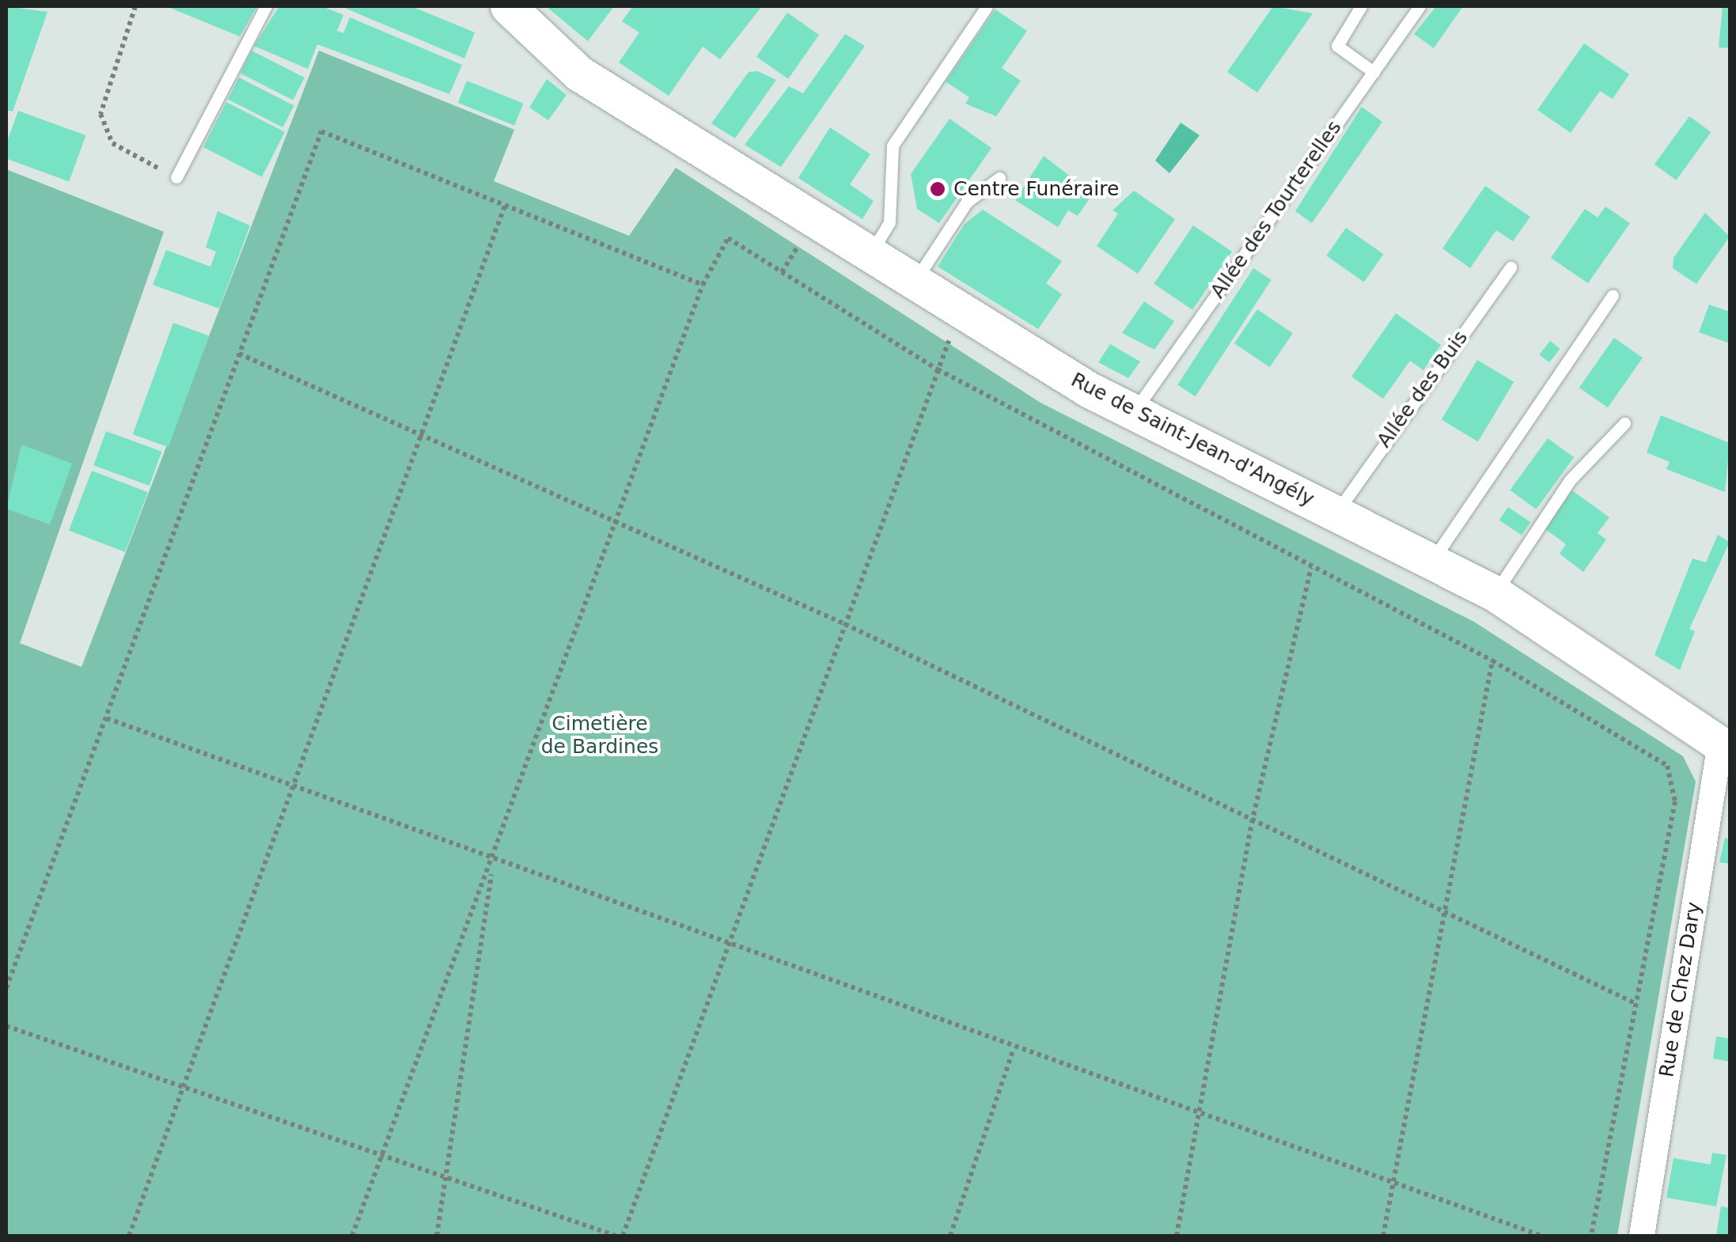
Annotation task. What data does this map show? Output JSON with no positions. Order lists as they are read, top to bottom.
{
  "streets": {
    "main road": ["Rue de Saint-Jean-d'Angély"],
    "street": ["Rue de Chez Dary"],
    "lane": ["Allée des Tourterelles", "Allée des Buis"]
  },
  "crossings": [
    ["Allée des Tourterelles", "Rue de Saint-Jean-d'Angély"],
    ["Allée des Buis", "Rue de Saint-Jean-d'Angély"],
    ["Rue de Saint-Jean-d'Angély", "Rue de Chez Dary"]
  ],
  "parks": ["Cimetière de Bardines"],
  "places": ["Centre Funéraire"]
}
